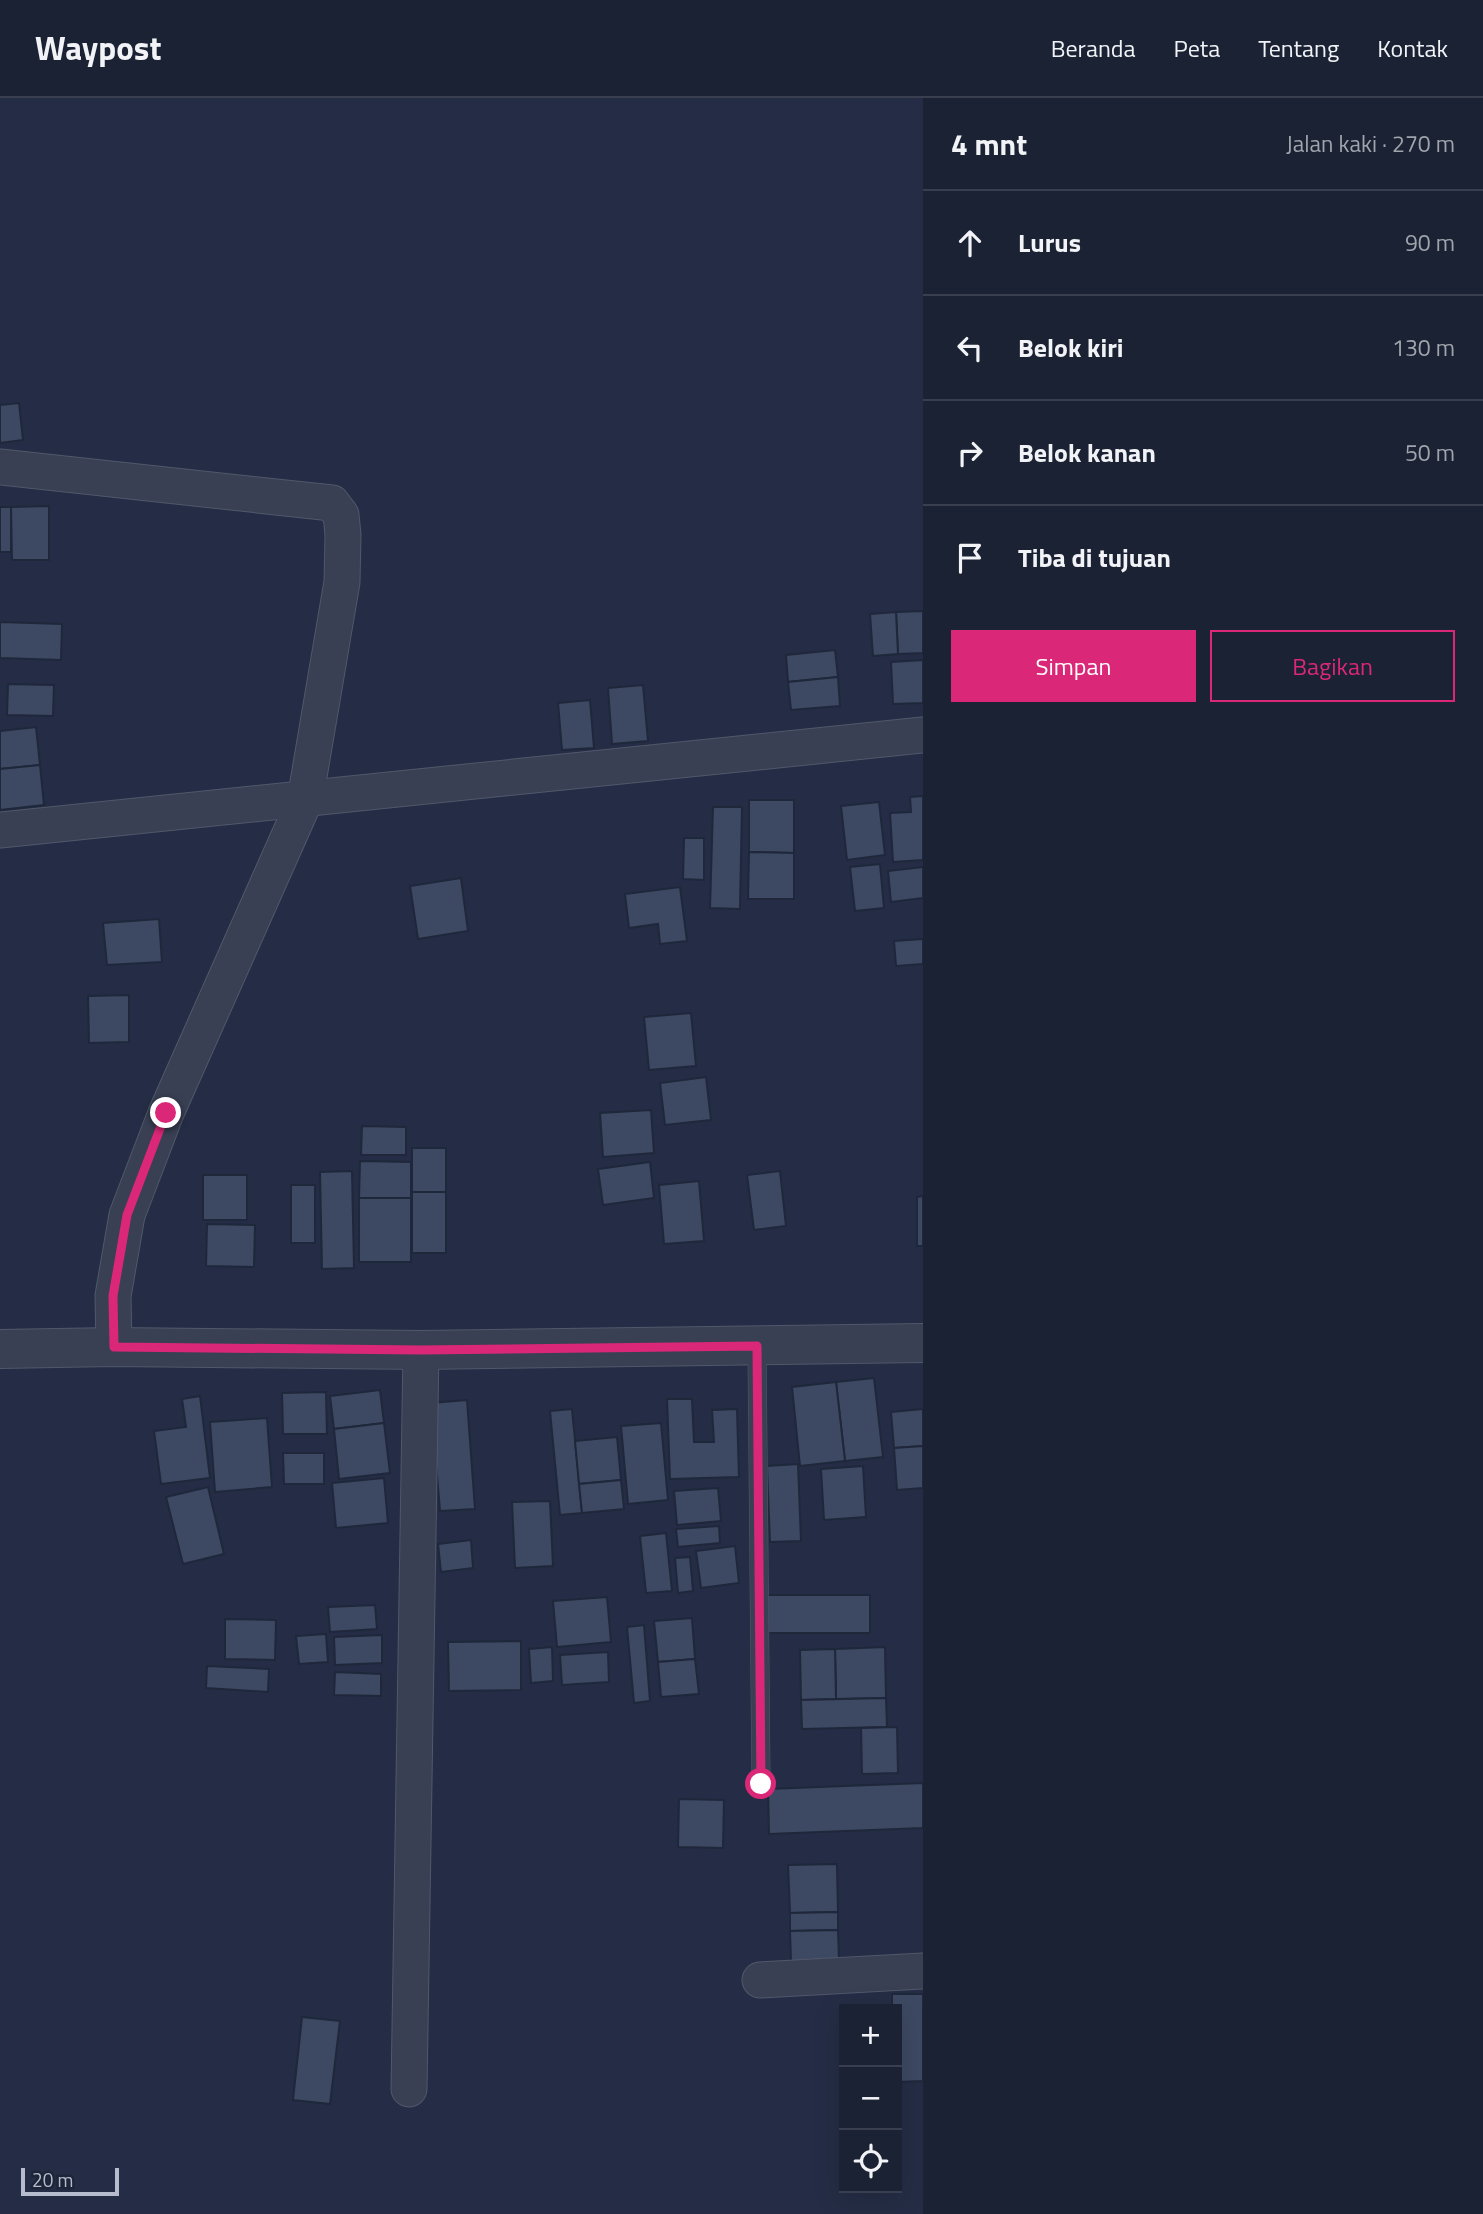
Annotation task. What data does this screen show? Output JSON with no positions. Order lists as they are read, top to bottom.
{
  "scale_bar": "20 m",
  "page": {
    "header": "Waypost",
    "nav": [
      "Beranda",
      "Peta",
      "Tentang",
      "Kontak"
    ],
    "heading": ["4 mnt", "Jalan kaki · 270 m"],
    "list": [
      ["Lurus", "90 m"],
      ["Belok kiri", "130 m"],
      ["Belok kanan", "50 m"],
      "Tiba di tujuan"
    ],
    "buttons": ["Simpan", "Bagikan"],
    "map_buttons": ["+", "−"],
    "scale": "20 m"
  }
}
